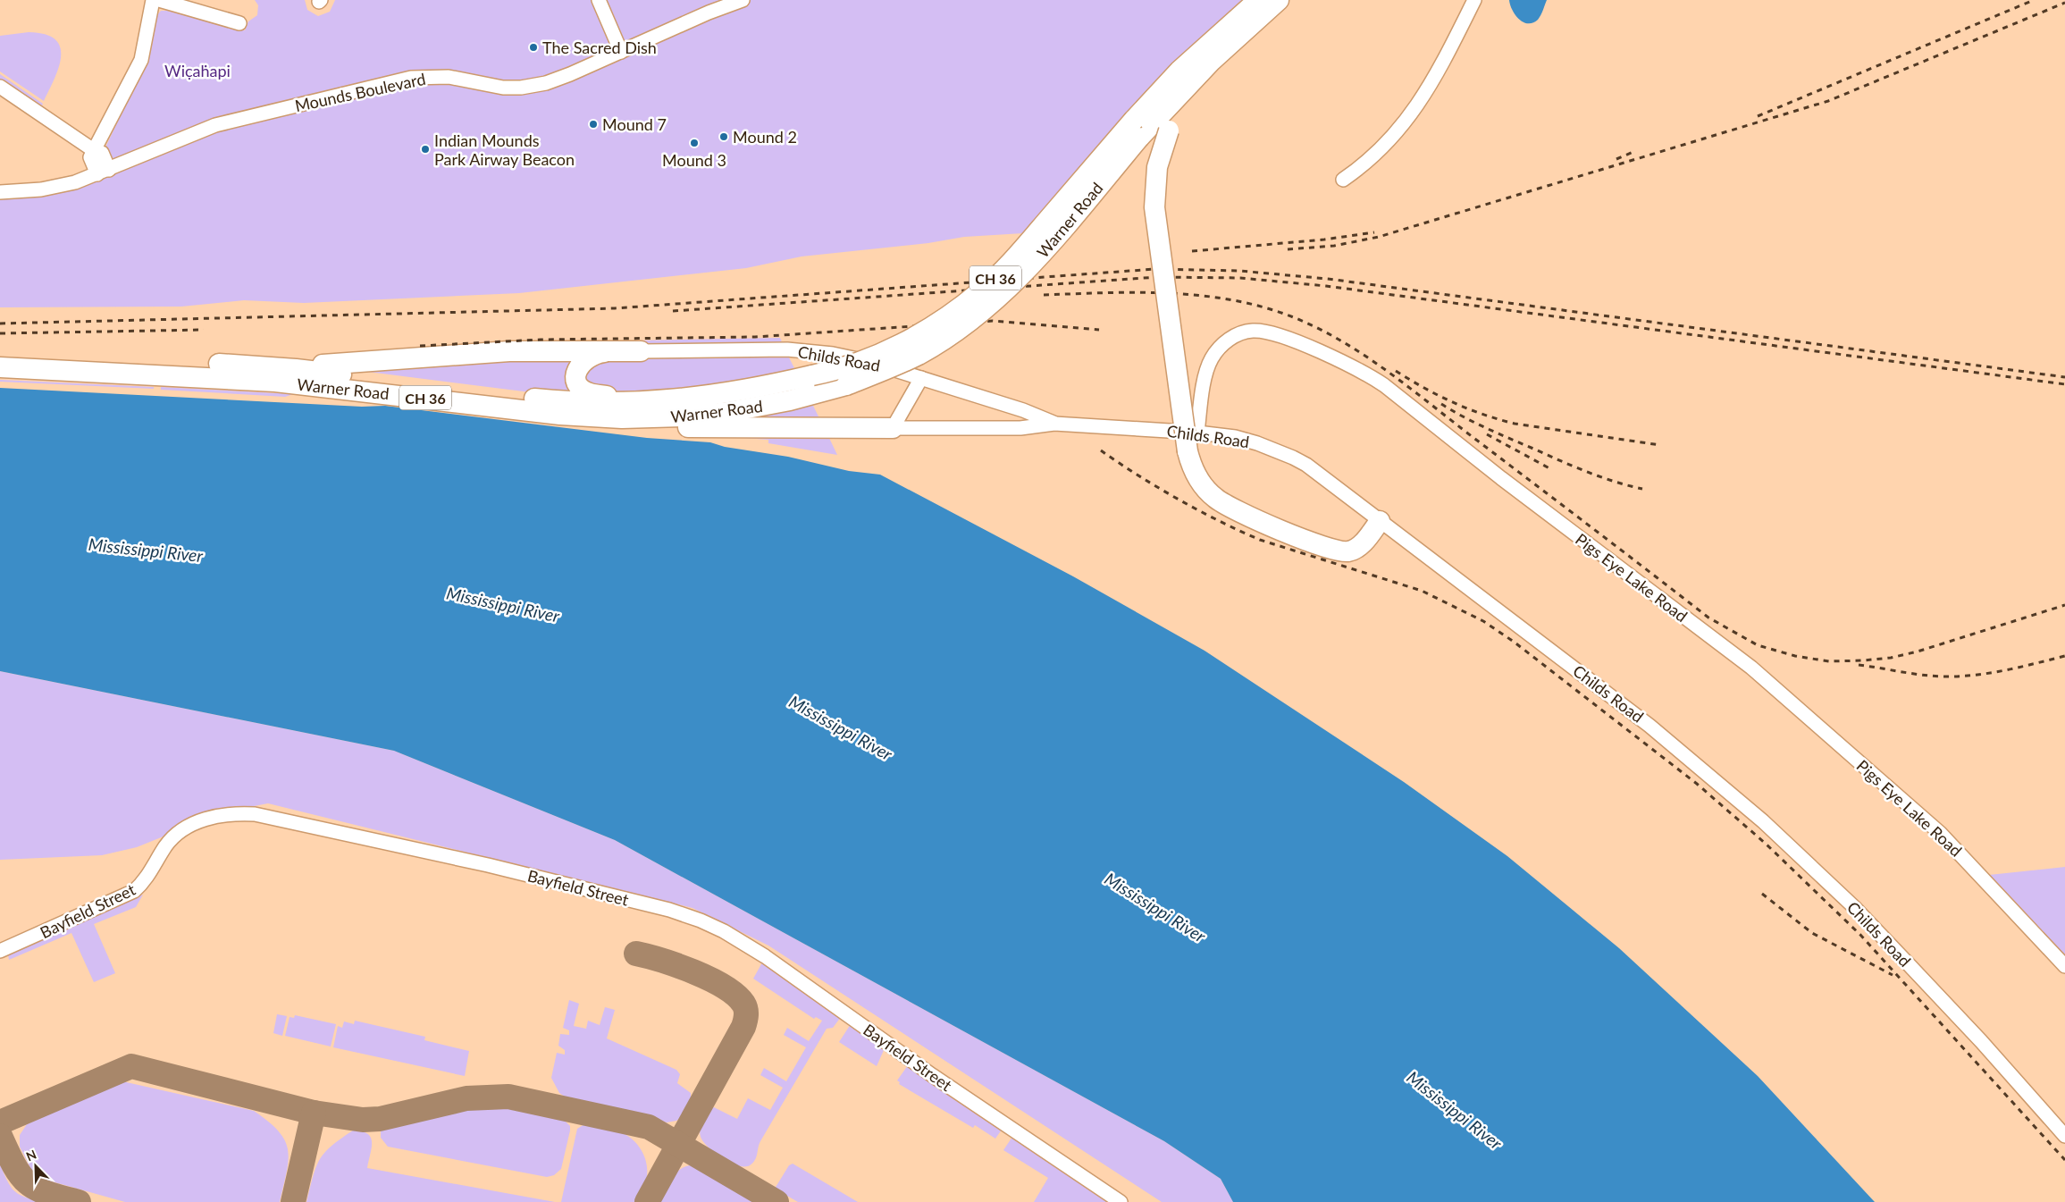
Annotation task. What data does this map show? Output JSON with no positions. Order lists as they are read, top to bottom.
{
  "streets": {
    "highway": ["Warner Road", "CH 36"],
    "street": [
      "Mounds Boulevard",
      "Childs Road",
      "Pigs Eye Lake Road",
      "Bayfield Street"
    ]
  },
  "crossings": [
    ["Childs Road", "Pigs Eye Lake Road"]
  ],
  "water": ["Mississippi River"],
  "parks": ["Wic̣aḣapi"],
  "places": [
    "The Sacred Dish",
    "Mound 7",
    "Mound 2",
    "Mound 3",
    "Indian Mounds Park Airway Beacon"
  ],
  "north": "top left"
}
